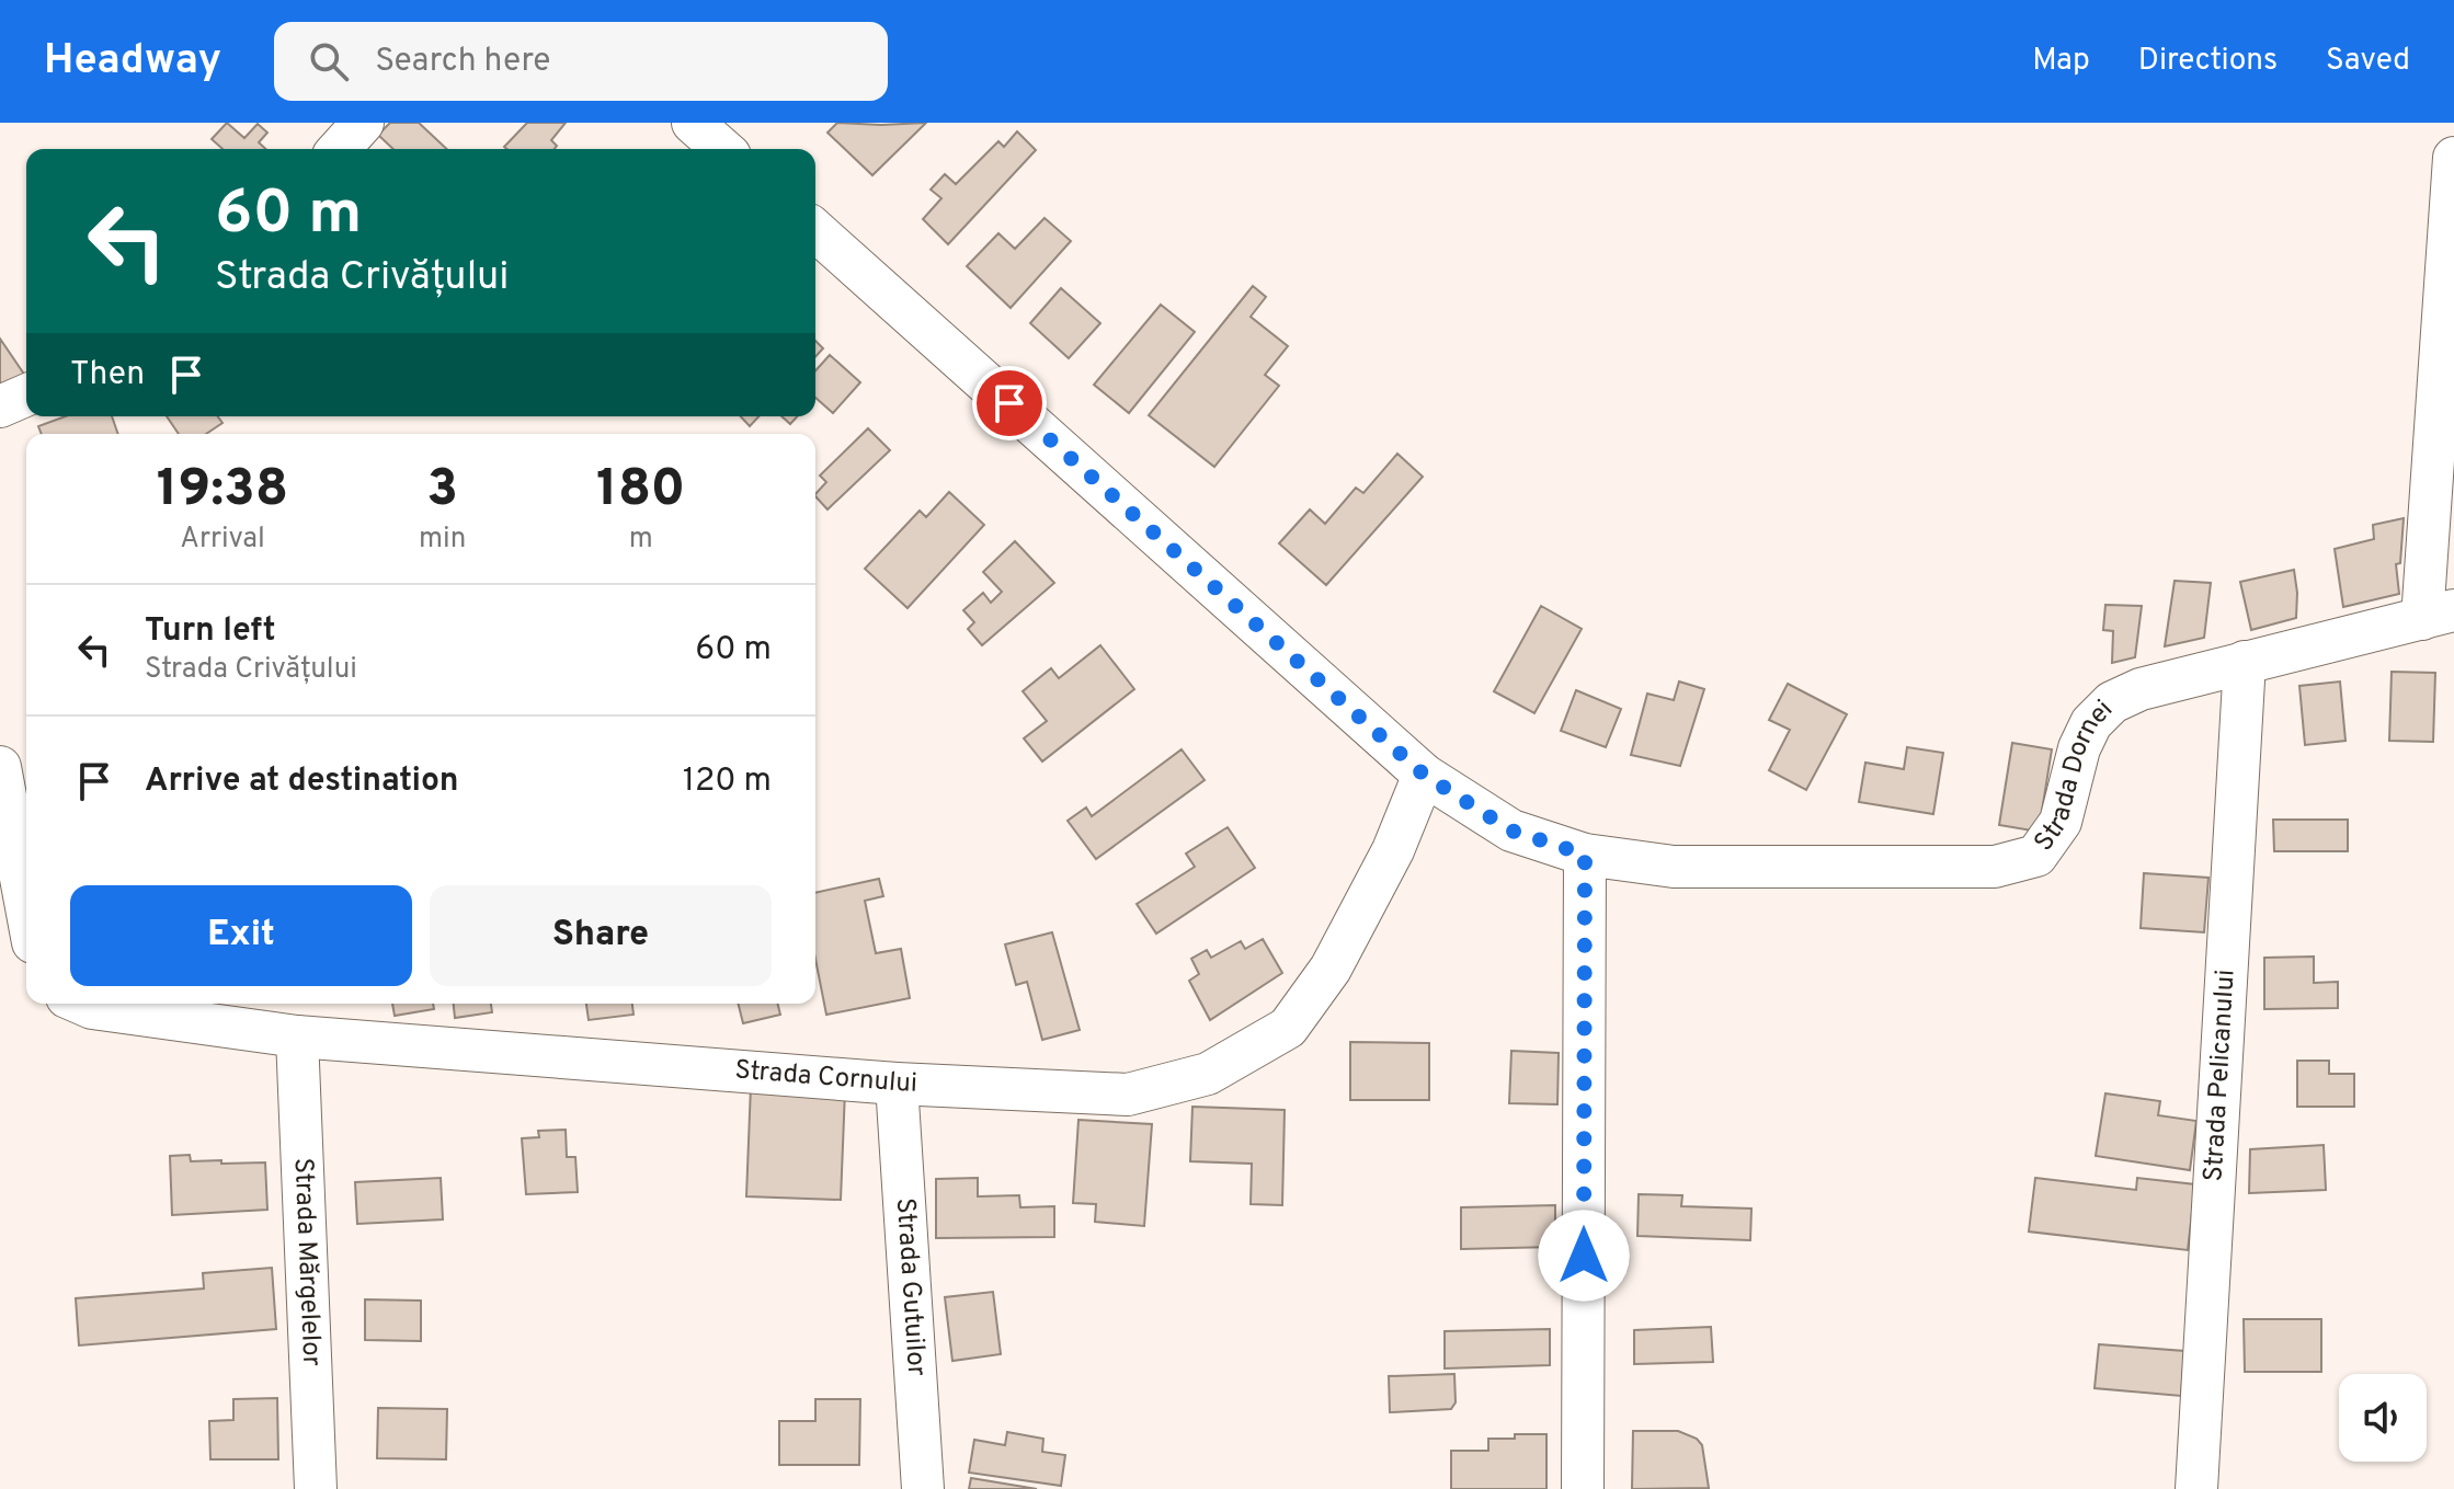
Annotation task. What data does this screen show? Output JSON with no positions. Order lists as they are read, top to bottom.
{
  "streets": {
    "street": [
      "Strada Dornei",
      "Strada Pelicanului",
      "Strada Cornului",
      "Strada Mărgelelor",
      "Strada Gutuilor"
    ]
  },
  "crossings": [
    ["Strada Dornei", "Strada Pelicanului"],
    ["Strada Dornei", "Strada Cornului"],
    ["Strada Cornului", "Strada Mărgelelor"],
    ["Strada Cornului", "Strada Gutuilor"]
  ],
  "page": {
    "header": "Headway",
    "search": "Search here",
    "nav": ["Map", "Directions", "Saved"],
    "turn": ["60 m", "Strada Crivățului"],
    "then": "Then",
    "eta": [
      "19:38",
      "Arrival",
      "3",
      "min",
      "180",
      "m"
    ],
    "list": [
      {
        "name": "Turn left",
        "note": "Strada Crivățului",
        "value": "60 m"
      },
      {
        "name": "Arrive at destination",
        "value": "120 m"
      }
    ],
    "buttons": ["Exit", "Share"]
  }
}
